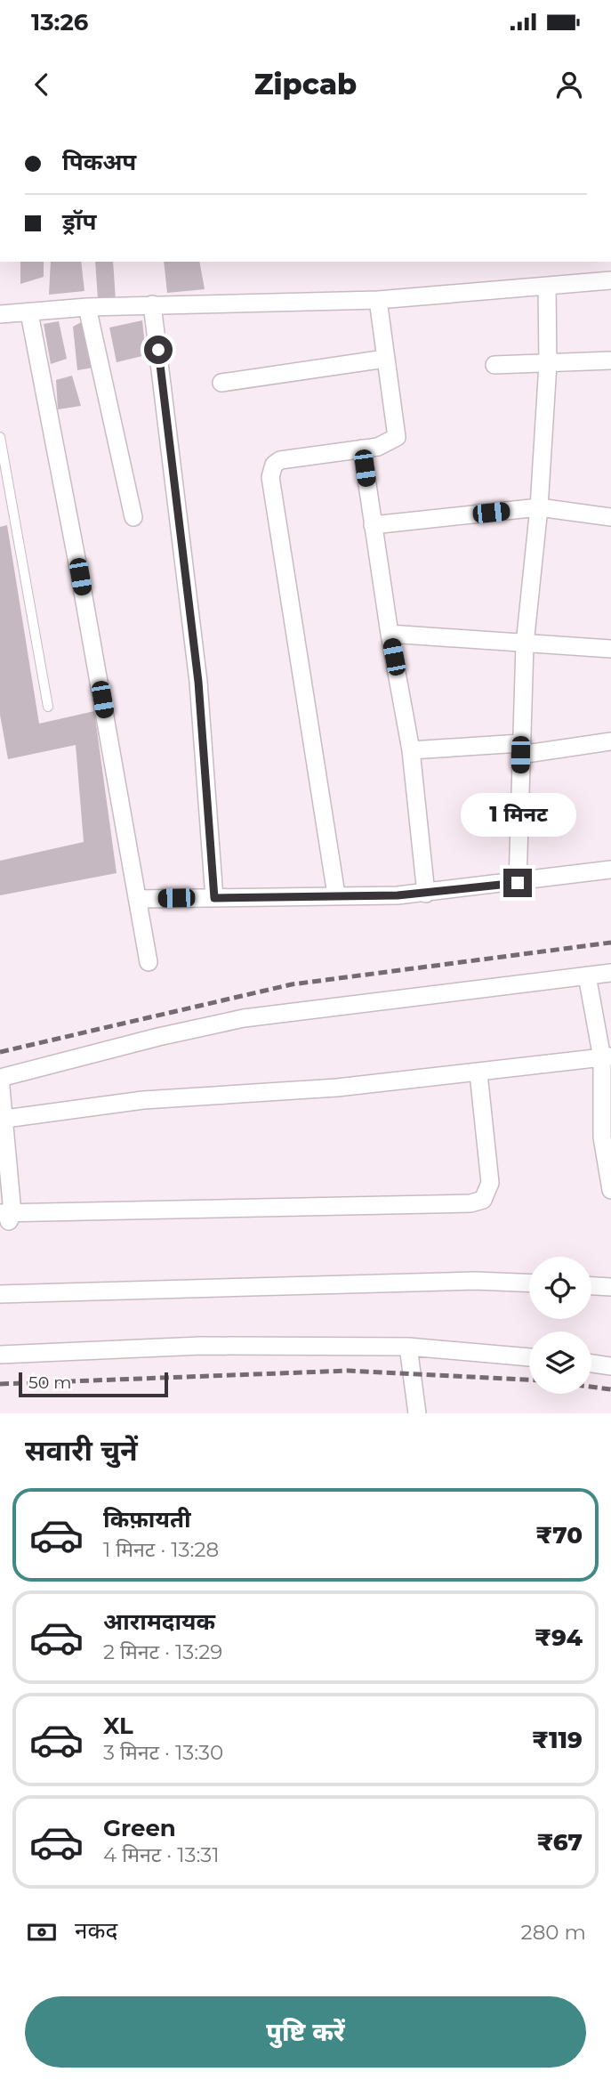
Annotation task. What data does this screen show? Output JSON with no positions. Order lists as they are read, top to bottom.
{
  "scale_bar": "50 m",
  "page": {
    "status": "13:26",
    "header": "Zipcab",
    "banner": ["पिकअप", "ड्रॉप"],
    "bubble": "1 मिनट",
    "scale": "50 m",
    "heading": "सवारी चुनें",
    "list": [
      {
        "name": "किफ़ायती",
        "note": "1 मिनट · 13:28",
        "value": "₹70"
      },
      {
        "name": "आरामदायक",
        "note": "2 मिनट · 13:29",
        "value": "₹94"
      },
      {
        "name": "XL",
        "note": "3 मिनट · 13:30",
        "value": "₹119"
      },
      {
        "name": "Green",
        "note": "4 मिनट · 13:31",
        "value": "₹67"
      }
    ],
    "pay": ["नकद", "280 m"],
    "buttons": "पुष्टि करें"
  }
}
